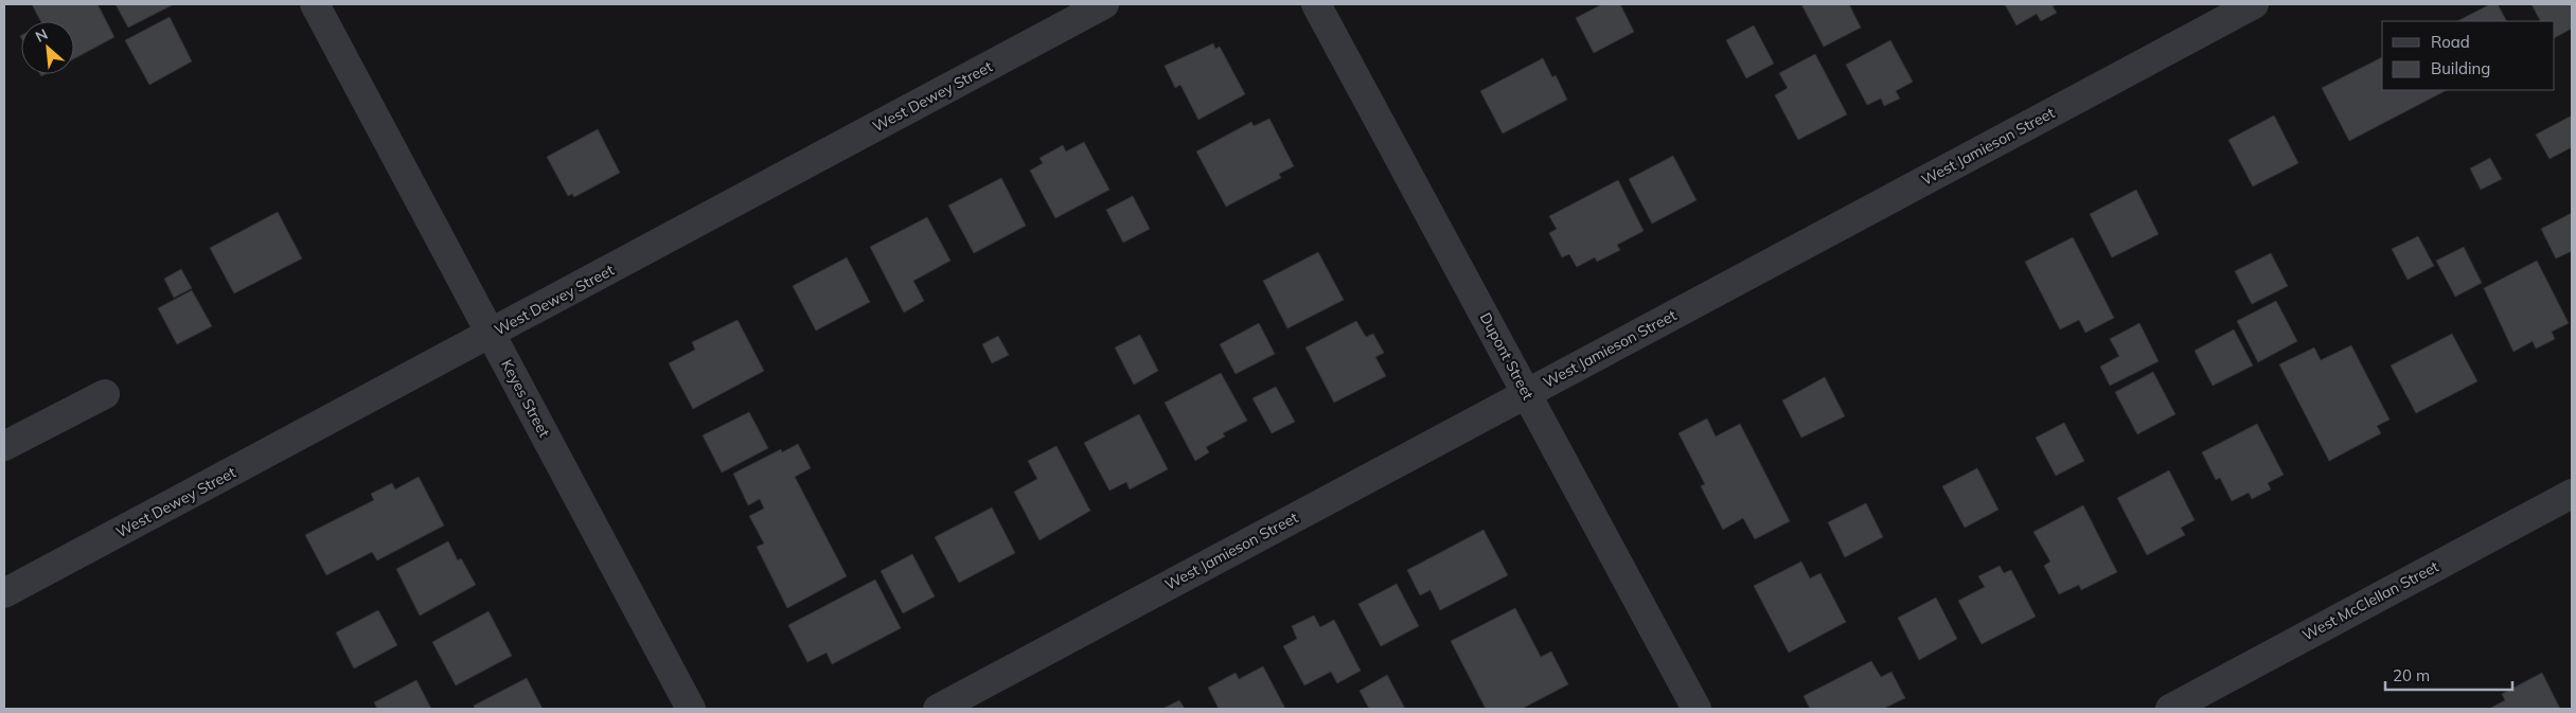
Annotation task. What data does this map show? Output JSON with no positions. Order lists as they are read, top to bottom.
{
  "streets": {
    "street": [
      "West Dewey Street",
      "West Jamieson Street",
      "Dupont Street",
      "Keyes Street",
      "West McClellan Street"
    ]
  },
  "crossings": [
    ["West Dewey Street", "Keyes Street"],
    ["West Jamieson Street", "Dupont Street"]
  ],
  "legend": ["Road", "Building"],
  "scale_bar": "20 m",
  "north": "top left"
}
